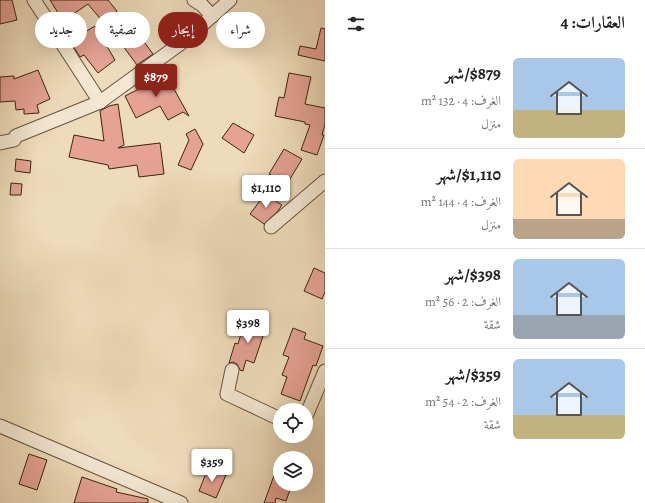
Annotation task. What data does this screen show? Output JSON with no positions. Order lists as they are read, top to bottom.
{
  "page": {
    "heading": "العقارات: 4",
    "chip": [
      "شراء",
      "إيجار",
      "تصفية",
      "جديد"
    ],
    "list": [
      {
        "name": "$879/شهر",
        "note": "الغرف: 4 · 132 m² · منزل"
      },
      {
        "name": "$1,110/شهر",
        "note": "الغرف: 4 · 144 m² · منزل"
      },
      {
        "name": "$398/شهر",
        "note": "الغرف: 2 · 56 m² · شقة"
      },
      {
        "name": "$359/شهر",
        "note": "الغرف: 2 · 54 m² · شقة"
      }
    ],
    "price": [
      "$879",
      "$1,110",
      "$398",
      "$359"
    ]
  }
}
